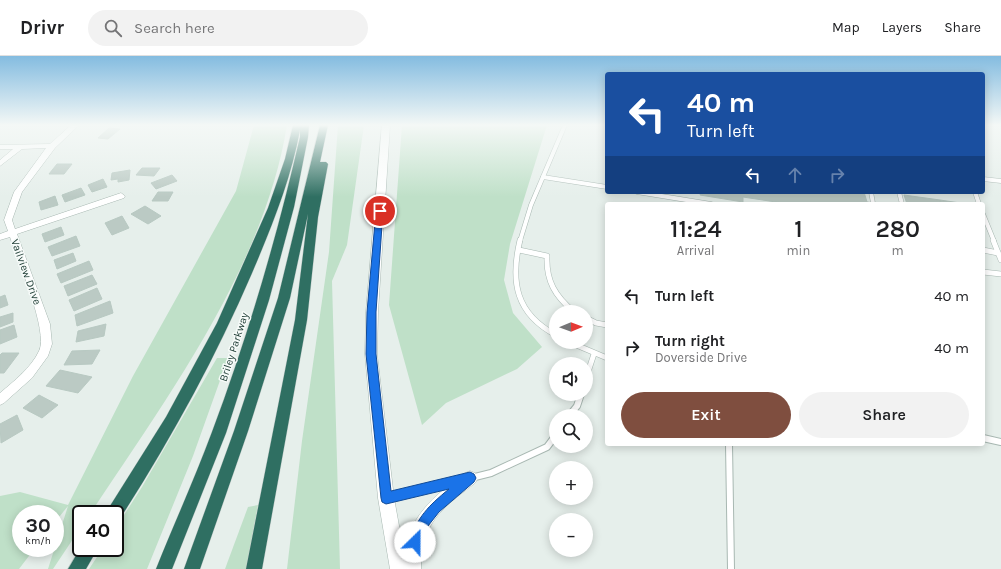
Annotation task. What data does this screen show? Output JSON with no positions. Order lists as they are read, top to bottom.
{
  "streets": {
    "highway": ["Briley Parkway"],
    "street": ["Vailview Drive"]
  },
  "north": "right",
  "page": {
    "header": "Drivr",
    "search": "Search here",
    "nav": ["Map", "Layers", "Share"],
    "turn": ["40 m", "Turn left"],
    "eta": [
      "11:24",
      "Arrival",
      "1",
      "min",
      "280",
      "m"
    ],
    "list": [
      {
        "name": "Turn left",
        "value": "40 m"
      },
      {
        "name": "Turn right",
        "note": "Doverside Drive",
        "value": "40 m"
      }
    ],
    "map_buttons": ["+", "−"],
    "buttons": ["Exit", "Share"],
    "speed": "30 km/h",
    "limit": "40"
  }
}
